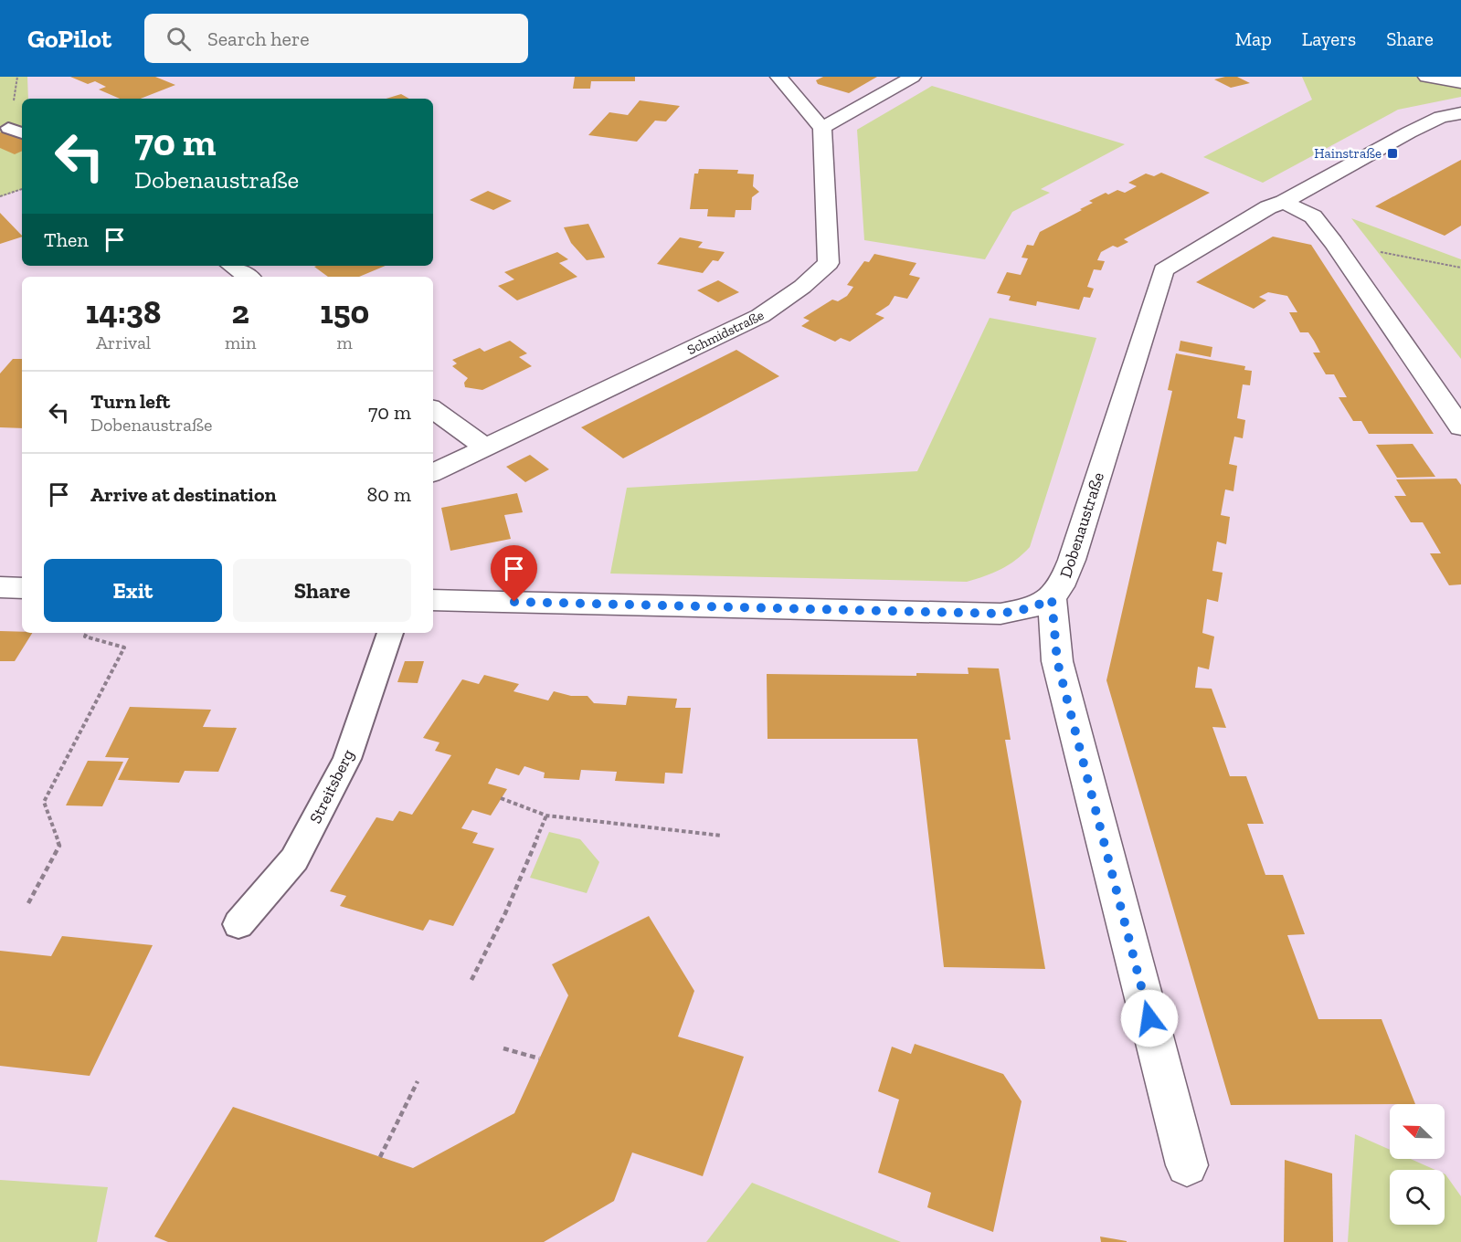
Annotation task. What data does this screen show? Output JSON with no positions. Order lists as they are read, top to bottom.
{
  "streets": {
    "street": ["Schmidstraße", "Dobenaustraße"],
    "lane": ["Streitsberg"]
  },
  "places": {
    "transit": ["Hainstraße"]
  },
  "north": "top left",
  "page": {
    "header": "GoPilot",
    "search": "Search here",
    "nav": ["Map", "Layers", "Share"],
    "turn": ["70 m", "Dobenaustraße"],
    "then": "Then",
    "eta": [
      "14:38",
      "Arrival",
      "2",
      "min",
      "150",
      "m"
    ],
    "list": [
      {
        "name": "Turn left",
        "note": "Dobenaustraße",
        "value": "70 m"
      },
      {
        "name": "Arrive at destination",
        "value": "80 m"
      }
    ],
    "buttons": ["Exit", "Share"]
  }
}
